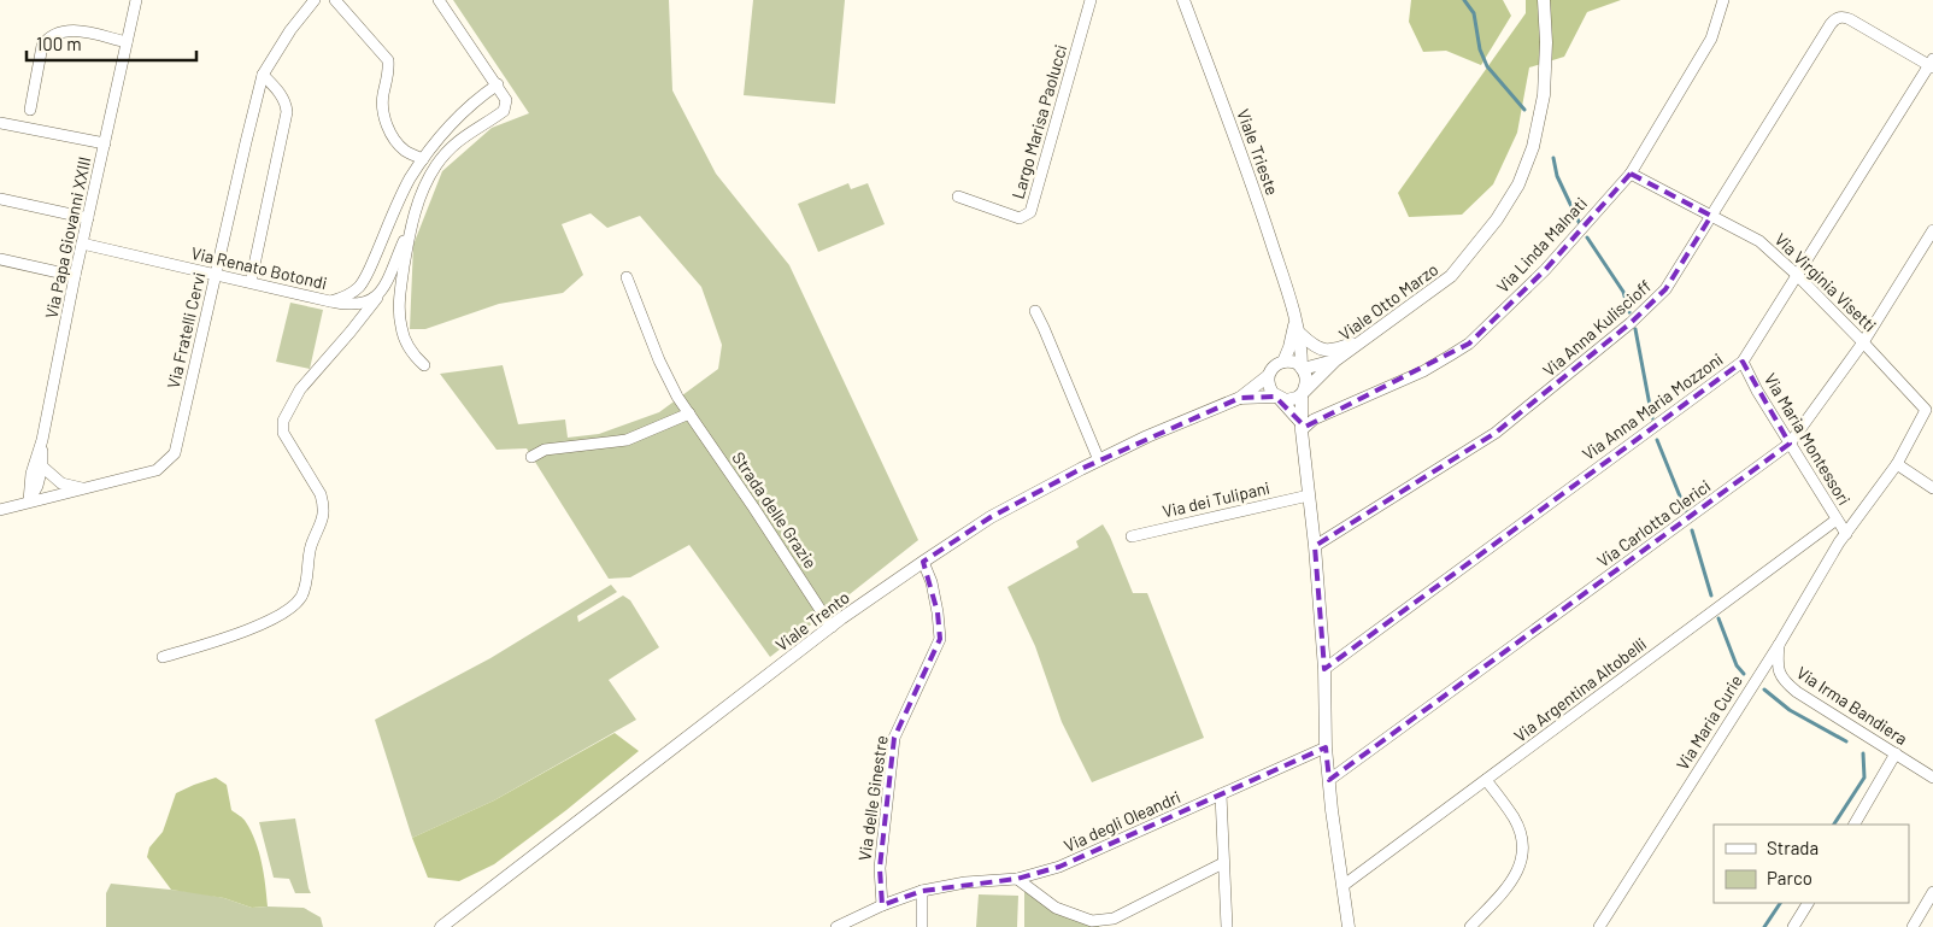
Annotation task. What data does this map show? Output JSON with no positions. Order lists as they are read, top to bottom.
{
  "streets": {
    "street": [
      "Largo Marisa Paolucci",
      "Viale Trieste",
      "Via Papa Giovanni XXIII",
      "Via Linda Malnati",
      "Via Renato Botondi",
      "Via Virginia Visetti",
      "Viale Otto Marzo",
      "Via Anna Kuliscioff",
      "Via Fratelli Cervi",
      "Via Anna Maria Mozzoni",
      "Via Maria Montessori",
      "Via dei Tulipani",
      "Strada delle Grazie",
      "Via Carlotta Clerici",
      "Viale Trento",
      "Via Argentina Altobelli",
      "Via Irma Bandiera",
      "Via Maria Curie",
      "Via delle Ginestre",
      "Via degli Oleandri"
    ]
  },
  "crossings": [
    ["Viale Trieste", "Viale Otto Marzo"],
    ["Viale Trieste", "Viale Trento"],
    ["Via Papa Giovanni XXIII", "Via Renato Botondi"],
    ["Via Linda Malnati", "Via Virginia Visetti"],
    ["Via Renato Botondi", "Via Fratelli Cervi"],
    ["Via Virginia Visetti", "Via Anna Kuliscioff"],
    ["Via Virginia Visetti", "Via Anna Maria Mozzoni"],
    ["Via Virginia Visetti", "Via Maria Montessori"],
    ["Via Virginia Visetti", "Via Carlotta Clerici"],
    ["Via Virginia Visetti", "Via Maria Curie"],
    ["Viale Otto Marzo", "Viale Trento"],
    ["Via Anna Kuliscioff", "Via Anna Maria Mozzoni"],
    ["Via Anna Maria Mozzoni", "Via Maria Montessori"],
    ["Via Maria Montessori", "Via Carlotta Clerici"],
    ["Via Maria Montessori", "Via Argentina Altobelli"],
    ["Via Maria Montessori", "Via Maria Curie"],
    ["Strada delle Grazie", "Viale Trento"],
    ["Viale Trento", "Via delle Ginestre"],
    ["Via Irma Bandiera", "Via Maria Curie"],
    ["Via delle Ginestre", "Via degli Oleandri"]
  ],
  "legend": ["Strada", "Parco"],
  "scale_bar": "100 m"
}
